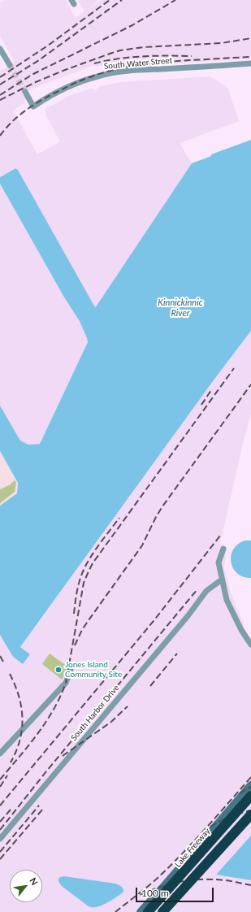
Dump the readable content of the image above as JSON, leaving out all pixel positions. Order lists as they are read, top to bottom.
{
  "streets": {
    "highway": ["Lake Freeway"],
    "street": ["South Water Street", "South Harbor Drive"]
  },
  "water": ["Kinnickinnic River"],
  "places": ["Jones Island Community Site"],
  "scale_bar": "100 m",
  "north": "top right"
}
